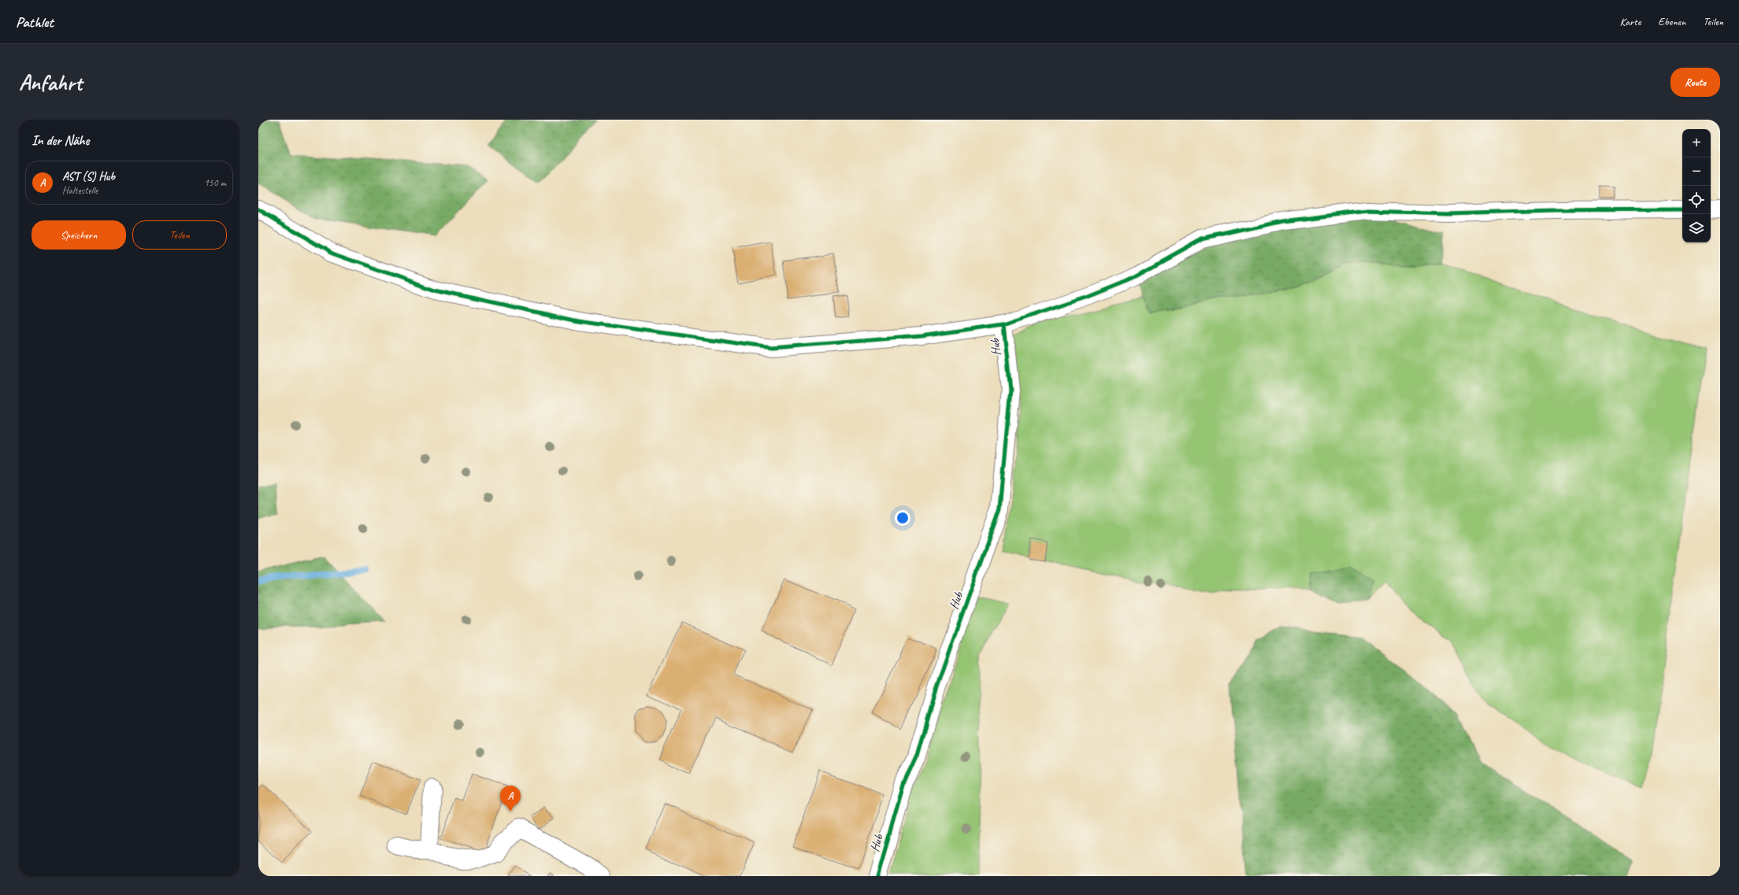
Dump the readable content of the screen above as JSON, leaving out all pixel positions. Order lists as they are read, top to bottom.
{
  "streets": {
    "street": ["Hub"]
  },
  "page": {
    "header": "Pathlet",
    "nav": ["Karte", "Ebenen", "Teilen"],
    "buttons": [
      "Route",
      ["Speichern", "Teilen"]
    ],
    "title": "Anfahrt",
    "heading": "In der Nähe",
    "map_buttons": ["+", "−"],
    "list": [
      {
        "mark": "A",
        "name": "AST (S) Hub",
        "note": "Haltestelle",
        "value": "150 m"
      }
    ],
    "pins": "A"
  }
}
